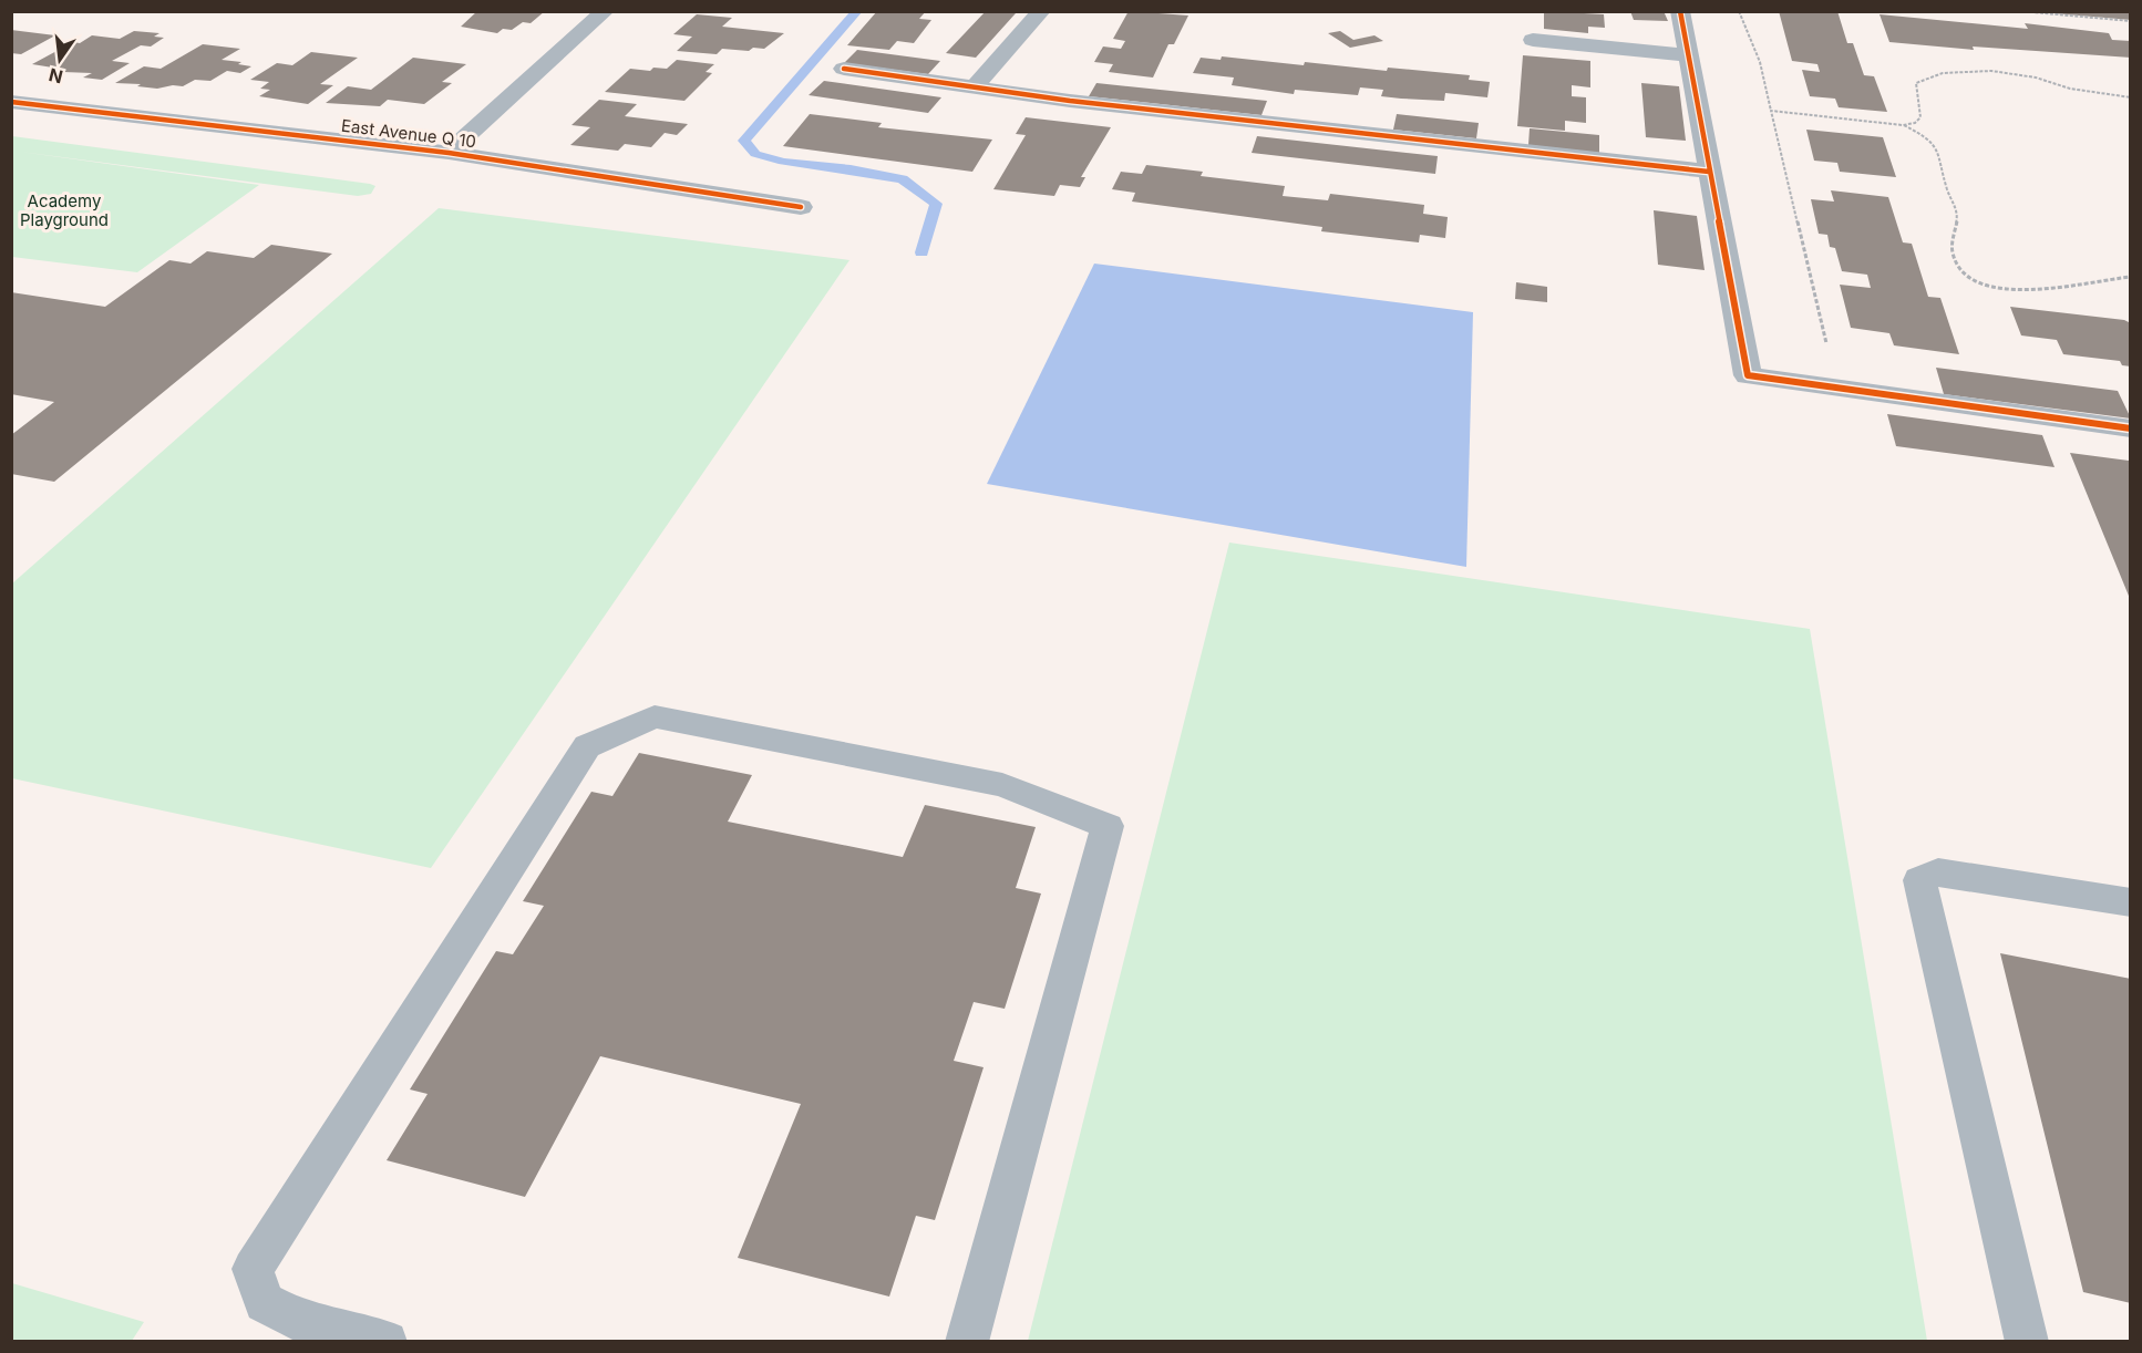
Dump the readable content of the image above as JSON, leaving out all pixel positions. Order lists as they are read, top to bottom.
{
  "streets": {
    "street": ["East Avenue Q 10"]
  },
  "parks": ["Academy Playground"],
  "north": "bottom"
}
